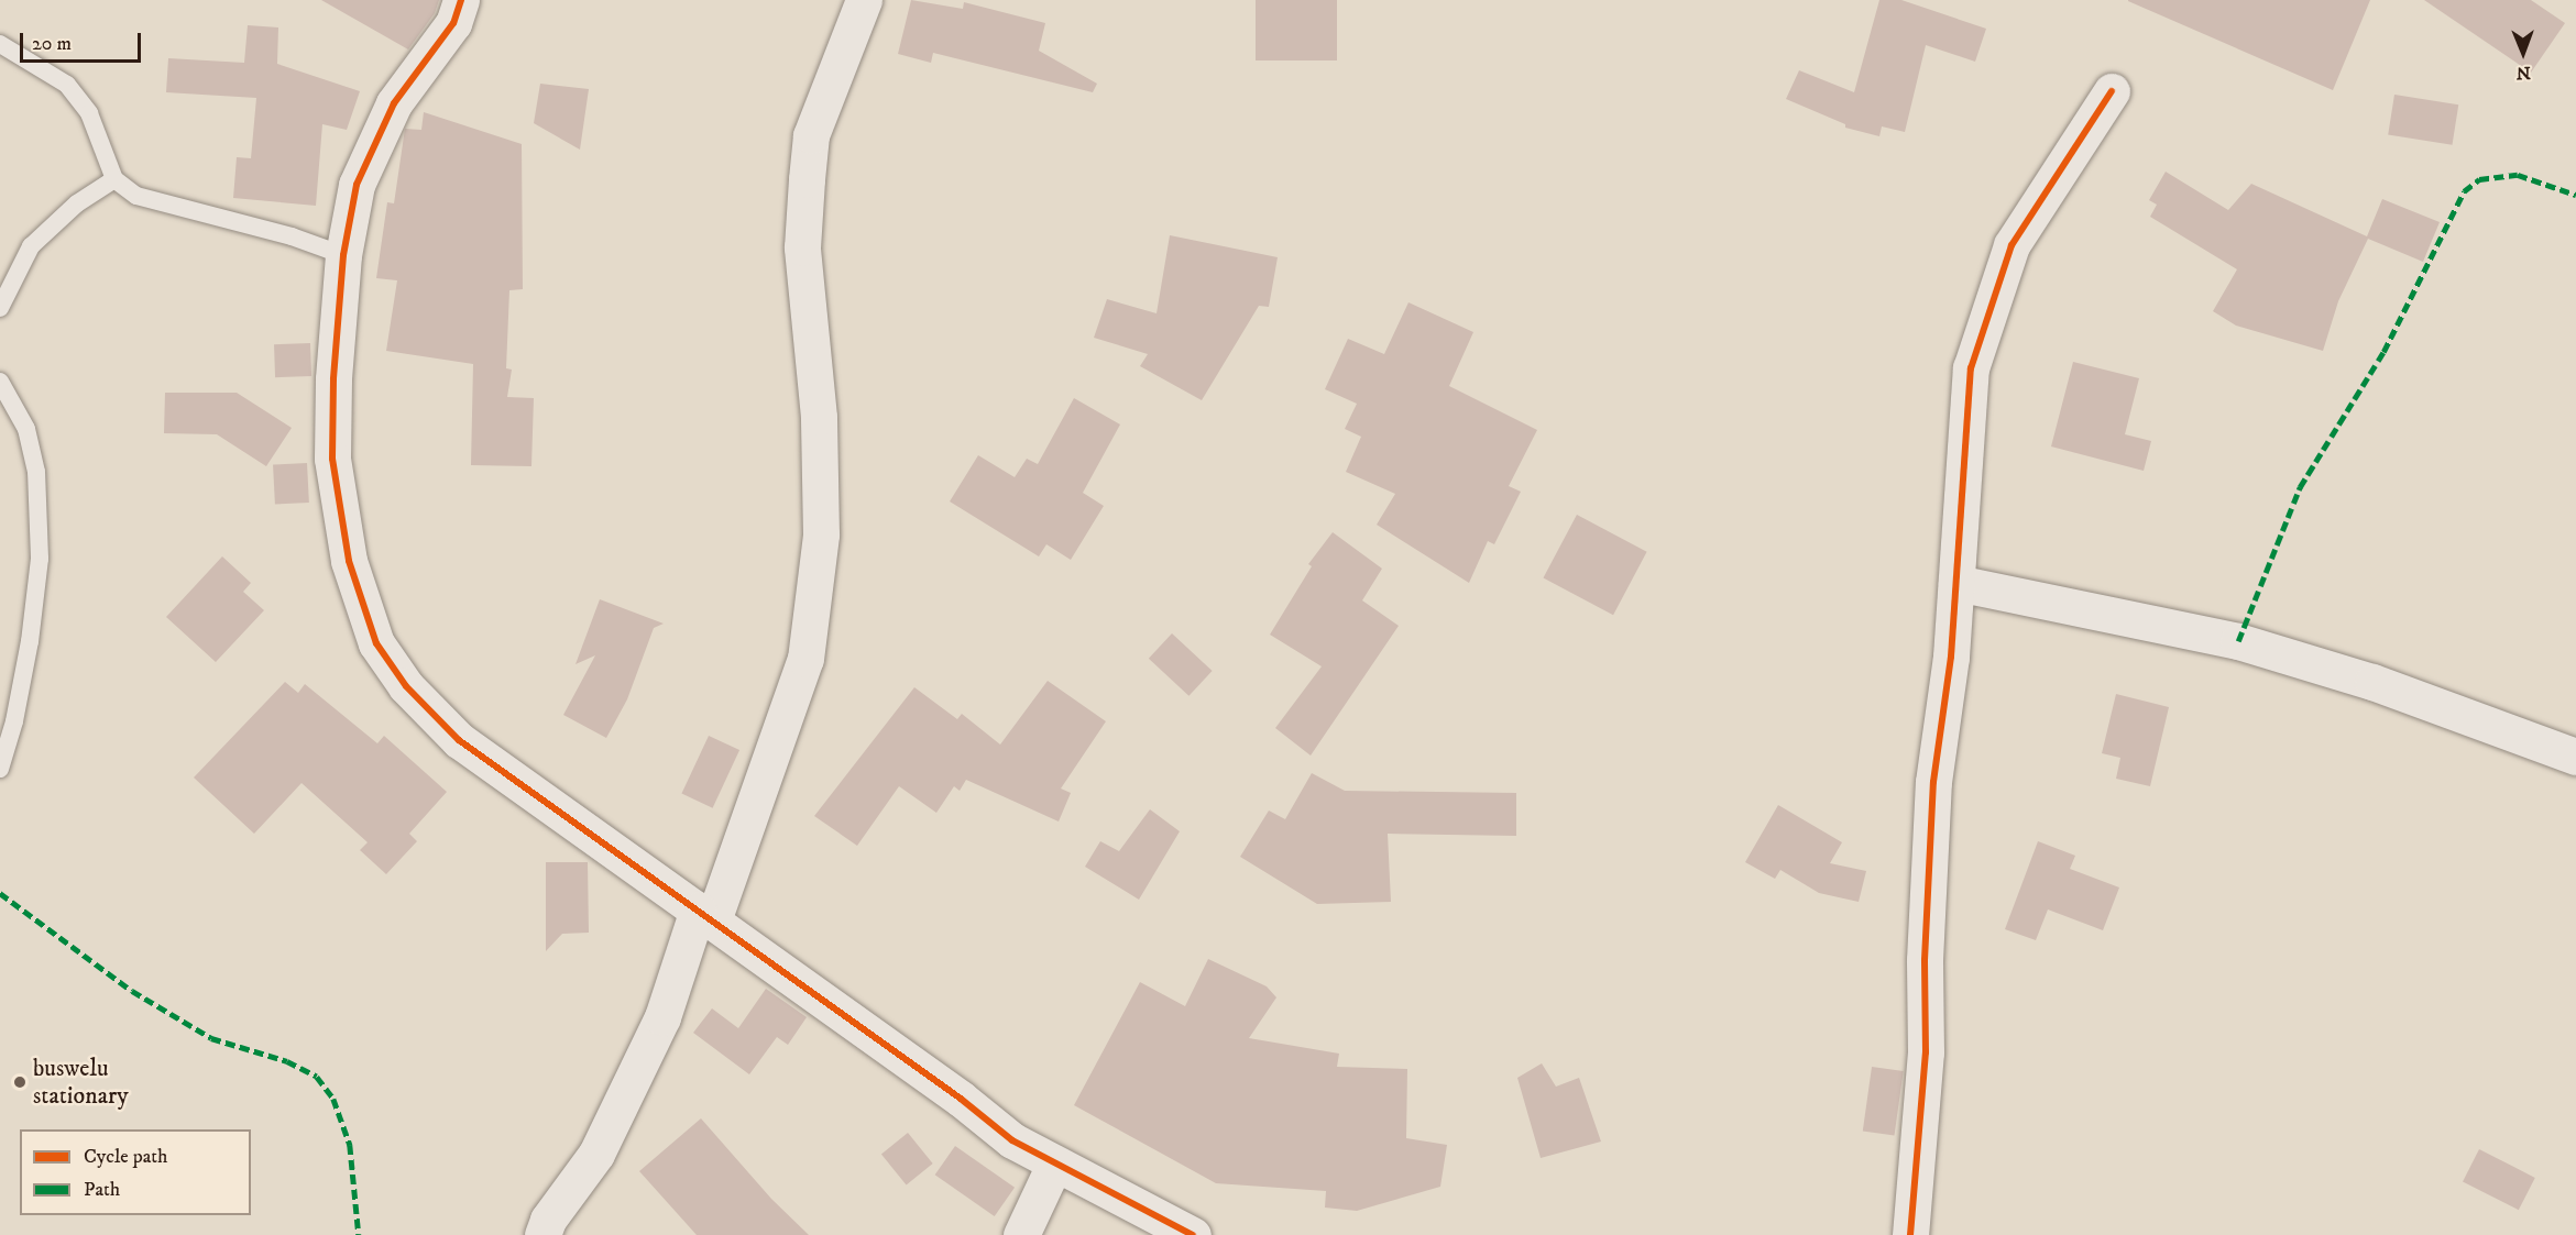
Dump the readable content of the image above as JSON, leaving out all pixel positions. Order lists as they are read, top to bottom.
{
  "places": ["buswelu stationary"],
  "legend": ["Cycle path", "Path"],
  "scale_bar": "20 m",
  "north": "bottom"
}
